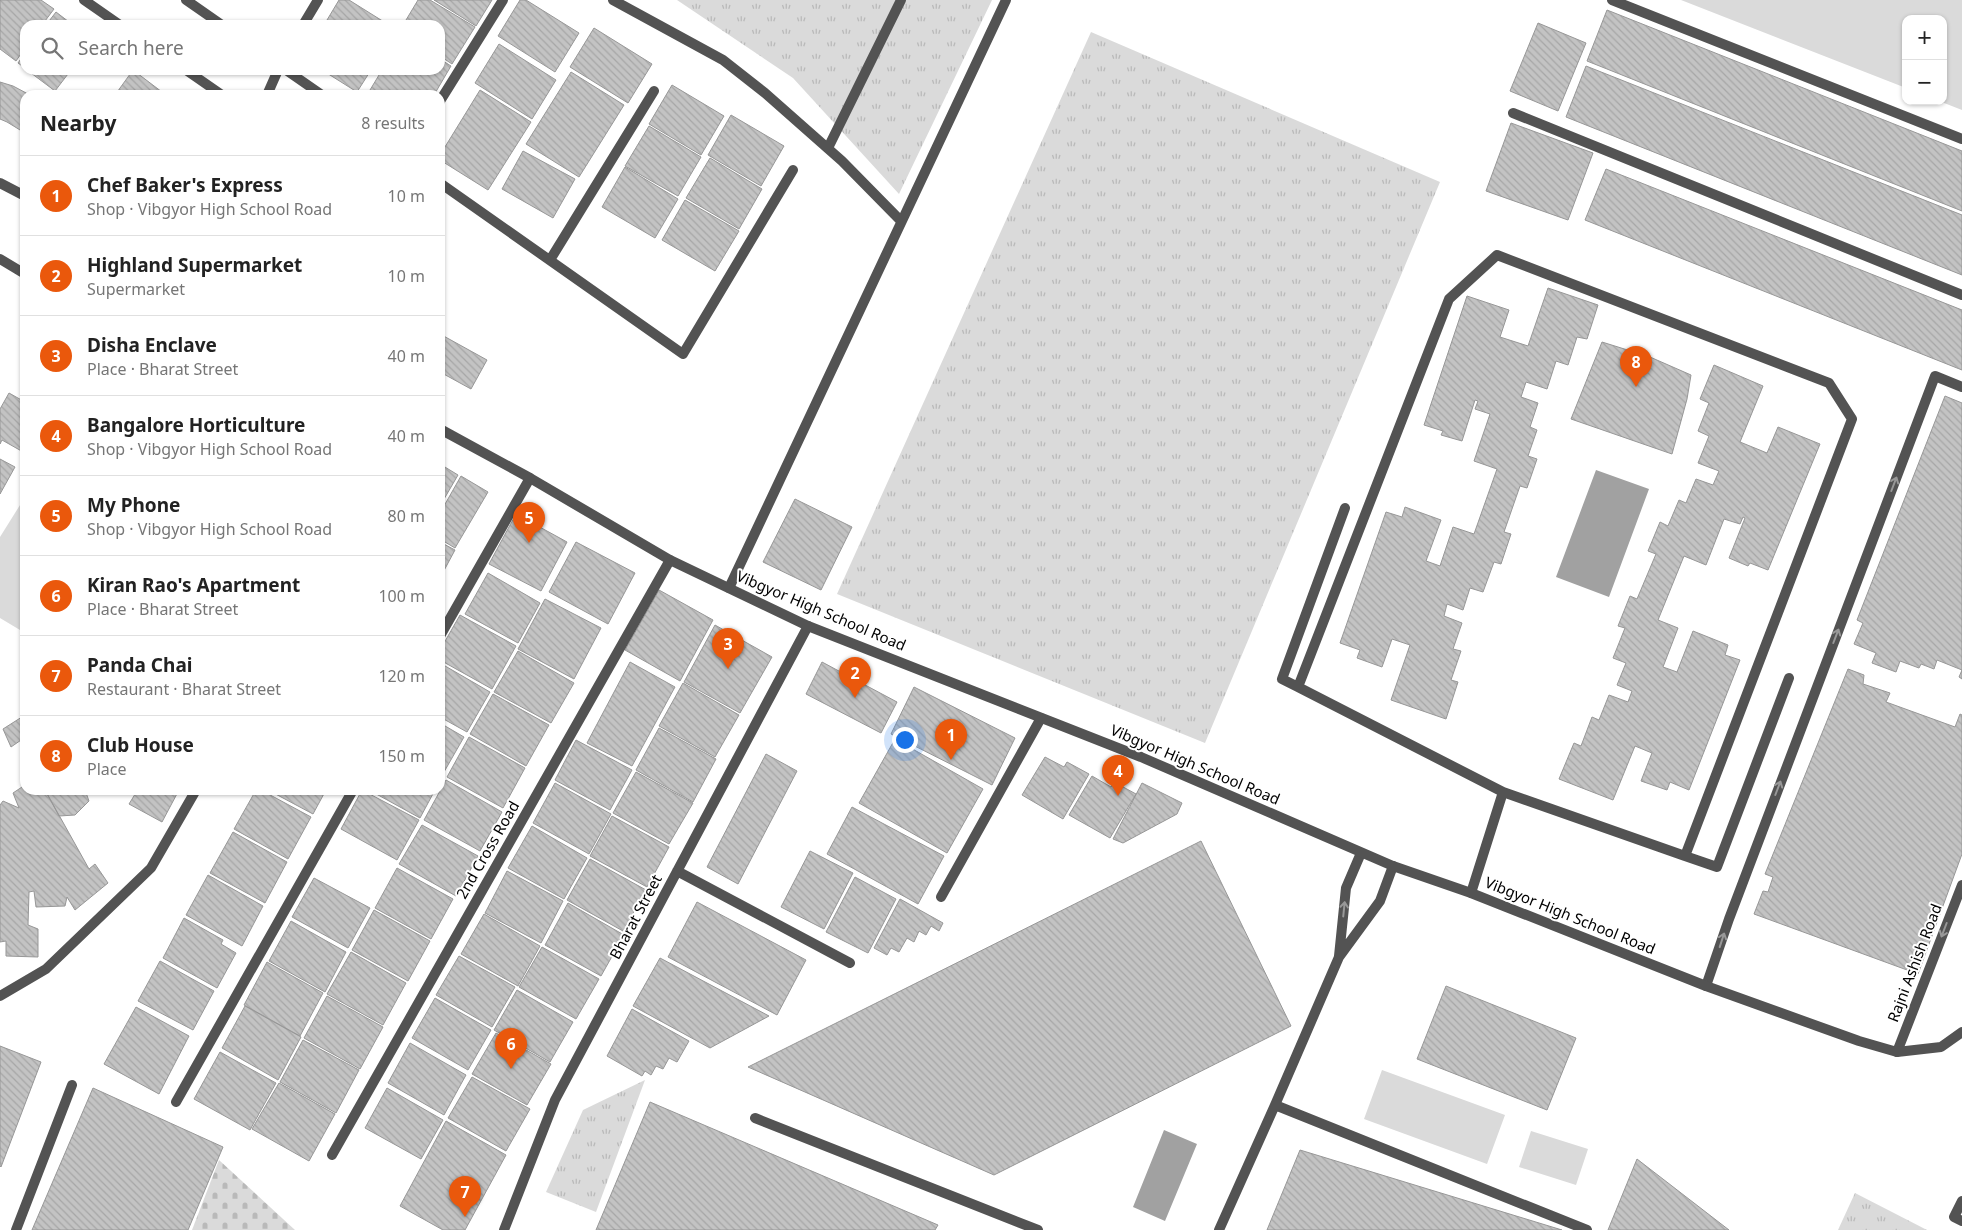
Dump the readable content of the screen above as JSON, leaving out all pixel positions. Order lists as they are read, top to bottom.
{
  "streets": {
    "street": [
      "Vibgyor High School Road",
      "2nd Cross Road",
      "Bharat Street",
      "Rajni Ashish Road"
    ]
  },
  "crossings": [
    ["Vibgyor High School Road", "2nd Cross Road"],
    ["Vibgyor High School Road", "Bharat Street"],
    ["Vibgyor High School Road", "Rajni Ashish Road"]
  ],
  "one_way": ["Rajni Ashish Road"],
  "page": {
    "map_buttons": ["+", "−"],
    "search": "Search here",
    "heading": ["Nearby", "8 results"],
    "list": [
      {
        "mark": "1",
        "name": "Chef Baker's Express",
        "note": "Shop · Vibgyor High School Road",
        "value": "10 m"
      },
      {
        "mark": "2",
        "name": "Highland Supermarket",
        "note": "Supermarket",
        "value": "10 m"
      },
      {
        "mark": "3",
        "name": "Disha Enclave",
        "note": "Place · Bharat Street",
        "value": "40 m"
      },
      {
        "mark": "4",
        "name": "Bangalore Horticulture",
        "note": "Shop · Vibgyor High School Road",
        "value": "40 m"
      },
      {
        "mark": "5",
        "name": "My Phone",
        "note": "Shop · Vibgyor High School Road",
        "value": "80 m"
      },
      {
        "mark": "6",
        "name": "Kiran Rao's Apartment",
        "note": "Place · Bharat Street",
        "value": "100 m"
      },
      {
        "mark": "7",
        "name": "Panda Chai",
        "note": "Restaurant · Bharat Street",
        "value": "120 m"
      },
      {
        "mark": "8",
        "name": "Club House",
        "note": "Place",
        "value": "150 m"
      }
    ],
    "pins": [
      "8",
      "5",
      "3",
      "2",
      "1",
      "4",
      "6",
      "7"
    ]
  }
}
